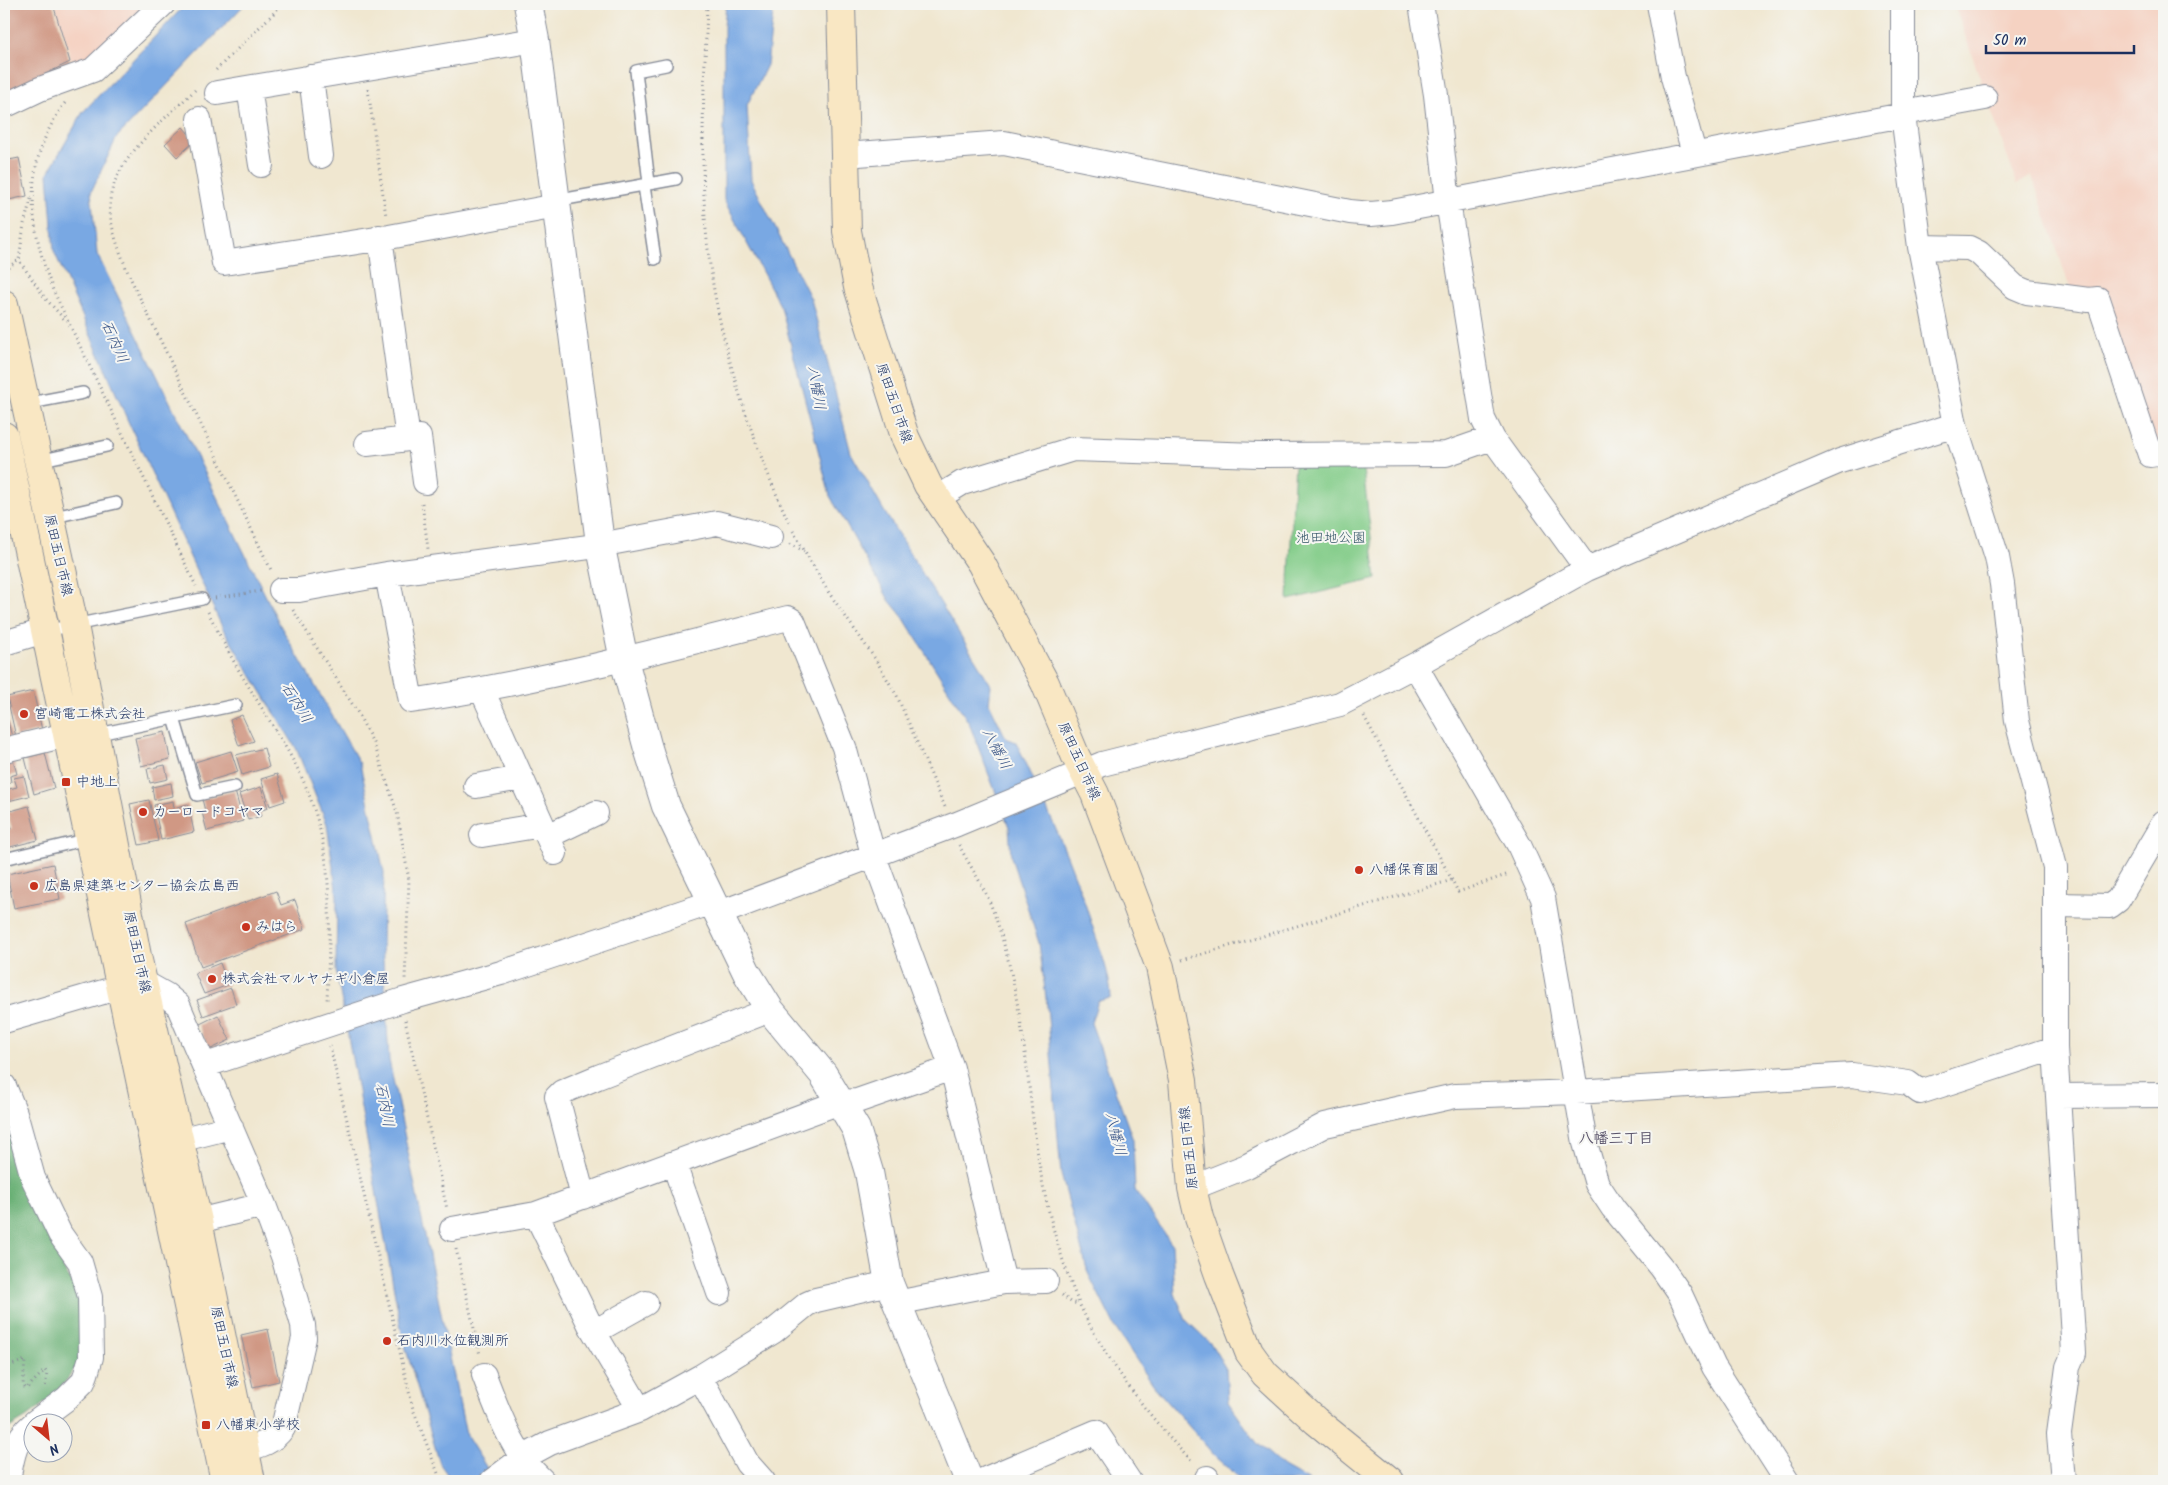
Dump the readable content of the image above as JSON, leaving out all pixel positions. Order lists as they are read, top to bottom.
{
  "streets": {
    "main road": ["原田五日市線"]
  },
  "districts": ["八幡三丁目"],
  "water": ["石内川", "八幡川"],
  "parks": ["池田地公園"],
  "places": {
    "other": [
      "宮崎電工株式会社",
      "カーロードコヤマ",
      "八幡保育園",
      "広島県建築センター協会広島西",
      "みはら",
      "株式会社マルヤナギ小倉屋",
      "石内川水位観測所"
    ],
    "transit": ["中地上", "八幡東小学校"]
  },
  "scale_bar": "50 m",
  "north": "bottom right"
}
